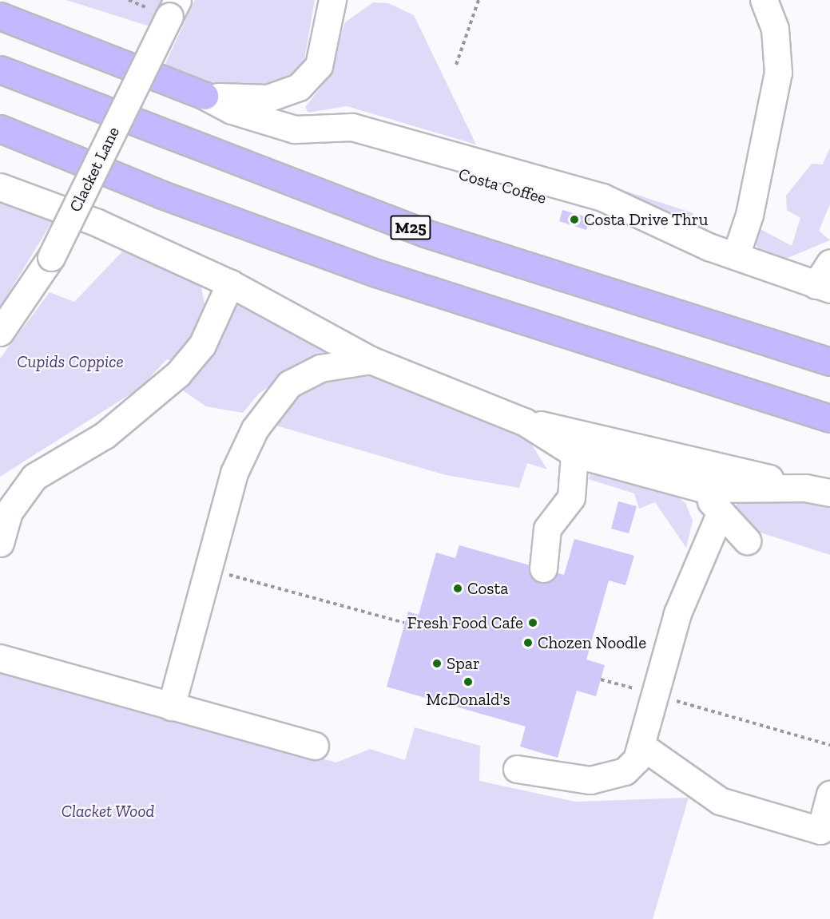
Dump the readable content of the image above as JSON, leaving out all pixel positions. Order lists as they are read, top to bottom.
{
  "streets": {
    "highway": ["M25"],
    "street": ["Clacket Lane"]
  },
  "parks": ["Cupids Coppice", "Clacket Wood"],
  "places": [
    "Costa Drive Thru",
    "Costa",
    "Fresh Food Cafe",
    "Chozen Noodle",
    "Spar",
    "McDonald's"
  ]
}
